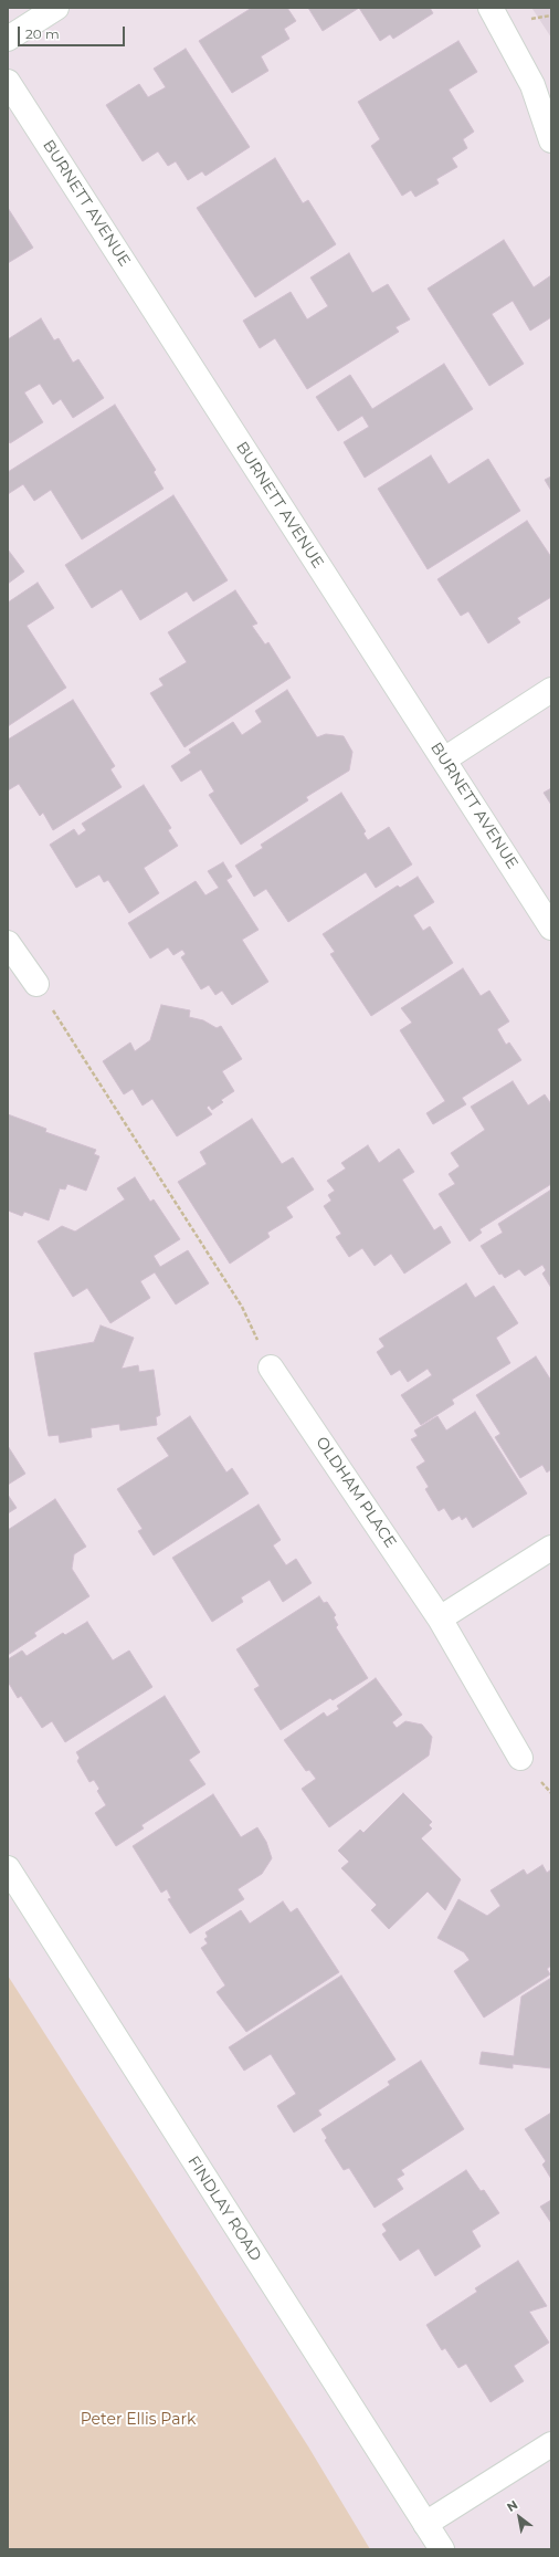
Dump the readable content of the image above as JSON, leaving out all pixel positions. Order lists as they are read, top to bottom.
{
  "streets": {
    "street": ["BURNETT AVENUE", "OLDHAM PLACE", "FINDLAY ROAD"]
  },
  "parks": ["Peter Ellis Park"],
  "scale_bar": "20 m",
  "north": "top left"
}
